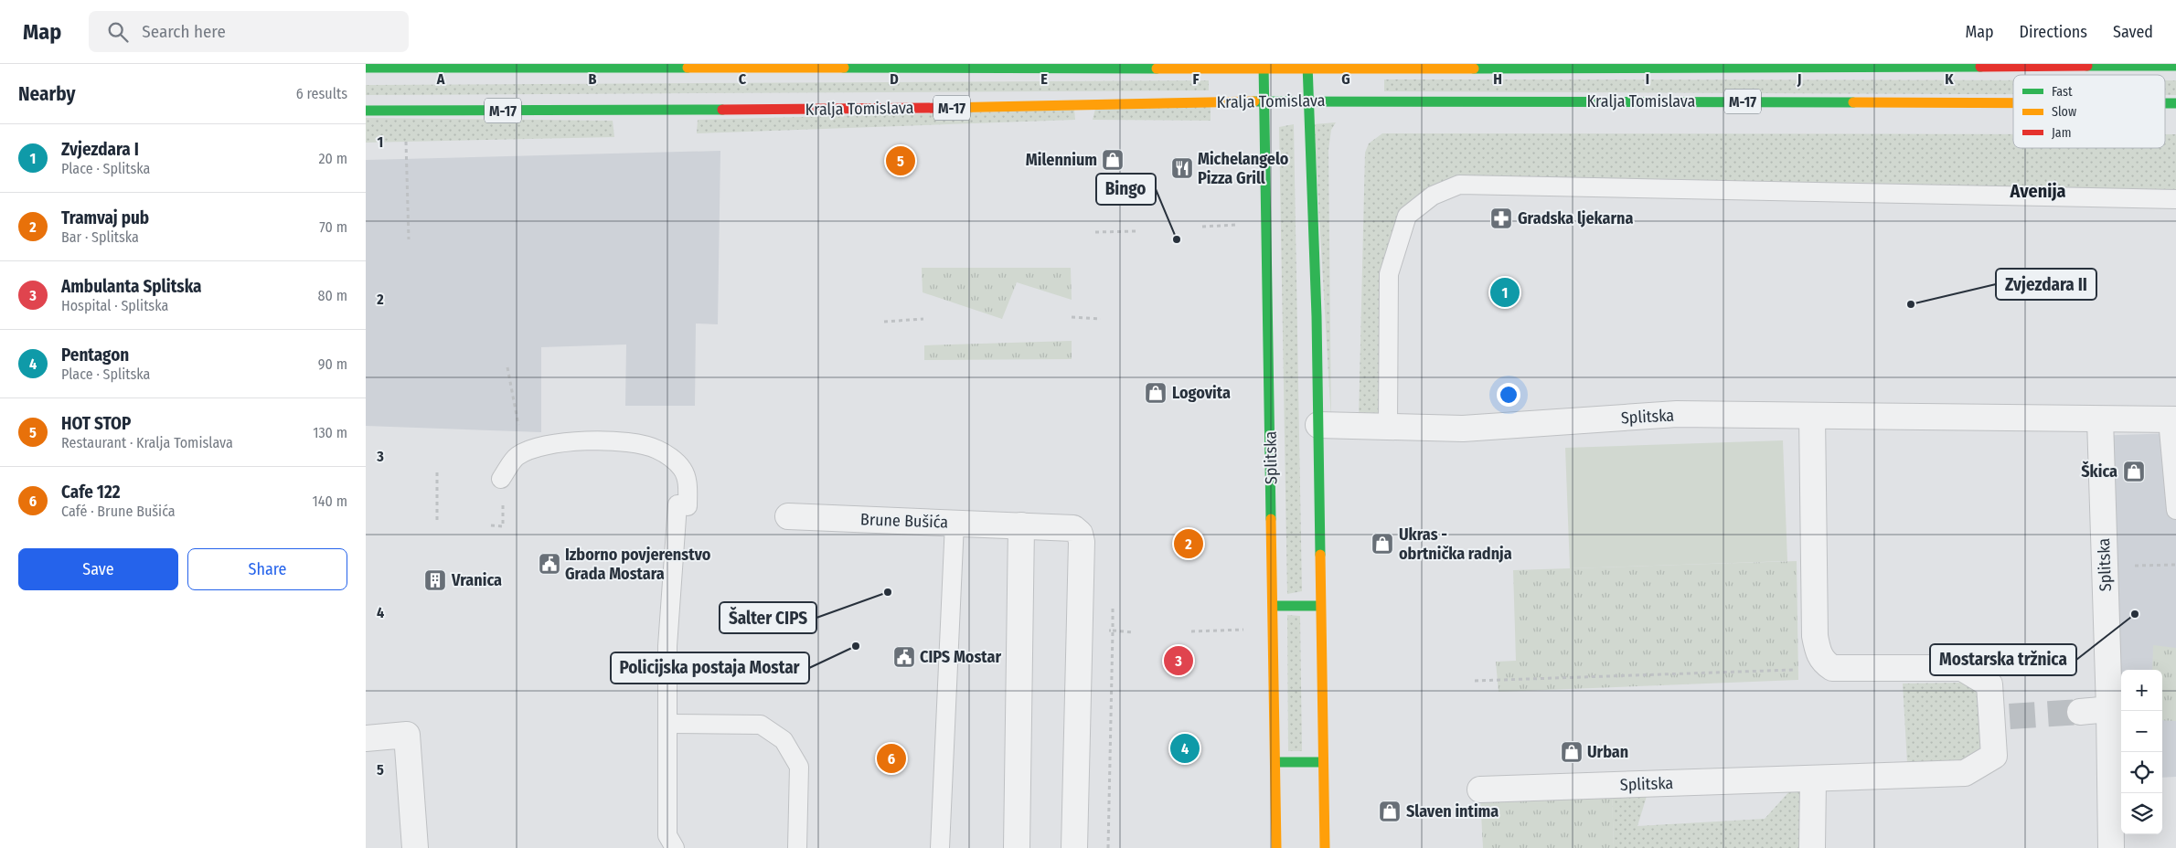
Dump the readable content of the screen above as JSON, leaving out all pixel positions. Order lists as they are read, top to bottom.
{
  "streets": {
    "main road": ["Kralja Tomislava", "M-17", "Splitska"],
    "street": ["Brune Bušića"]
  },
  "crossings": [
    ["Kralja Tomislava", "Splitska"]
  ],
  "districts": ["Avenija"],
  "places": {
    "shop": [
      "Milennium",
      "Logovita",
      "Škica",
      "Ukras - obrtnička radnja",
      "Urban",
      "Slaven intima"
    ],
    "restaurant": ["Michelangelo Pizza Grill"],
    "pharmacy": ["Gradska ljekarna"],
    "other": [
      "Bingo",
      "Zvjezdara II",
      "Šalter CIPS",
      "Mostarska tržnica",
      "Policijska postaja Mostar"
    ],
    "public building": ["Izborno povjerenstvo Grada Mostara", "CIPS Mostar"],
    "building": ["Vranica"]
  },
  "legend": ["Fast", "Slow", "Jam"],
  "page": {
    "header": "Map",
    "search": "Search here",
    "nav": ["Map", "Directions", "Saved"],
    "heading": ["Nearby", "6 results"],
    "list": [
      {
        "mark": "1",
        "name": "Zvjezdara I",
        "note": "Place · Splitska",
        "value": "20 m"
      },
      {
        "mark": "2",
        "name": "Tramvaj pub",
        "note": "Bar · Splitska",
        "value": "70 m"
      },
      {
        "mark": "3",
        "name": "Ambulanta Splitska",
        "note": "Hospital · Splitska",
        "value": "80 m"
      },
      {
        "mark": "4",
        "name": "Pentagon",
        "note": "Place · Splitska",
        "value": "90 m"
      },
      {
        "mark": "5",
        "name": "HOT STOP",
        "note": "Restaurant · Kralja Tomislava",
        "value": "130 m"
      },
      {
        "mark": "6",
        "name": "Cafe 122",
        "note": "Café · Brune Bušića",
        "value": "140 m"
      }
    ],
    "pins": [
      "5",
      "1",
      "2",
      "3",
      "4",
      "6"
    ],
    "buttons": ["Save", "Share"],
    "map_buttons": ["+", "−"]
  },
  "grid": {
    "columns": [
      "A",
      "B",
      "C",
      "D",
      "E",
      "F",
      "G",
      "H",
      "I",
      "J",
      "K"
    ],
    "rows": [
      "1",
      "2",
      "3",
      "4",
      "5"
    ]
  }
}
